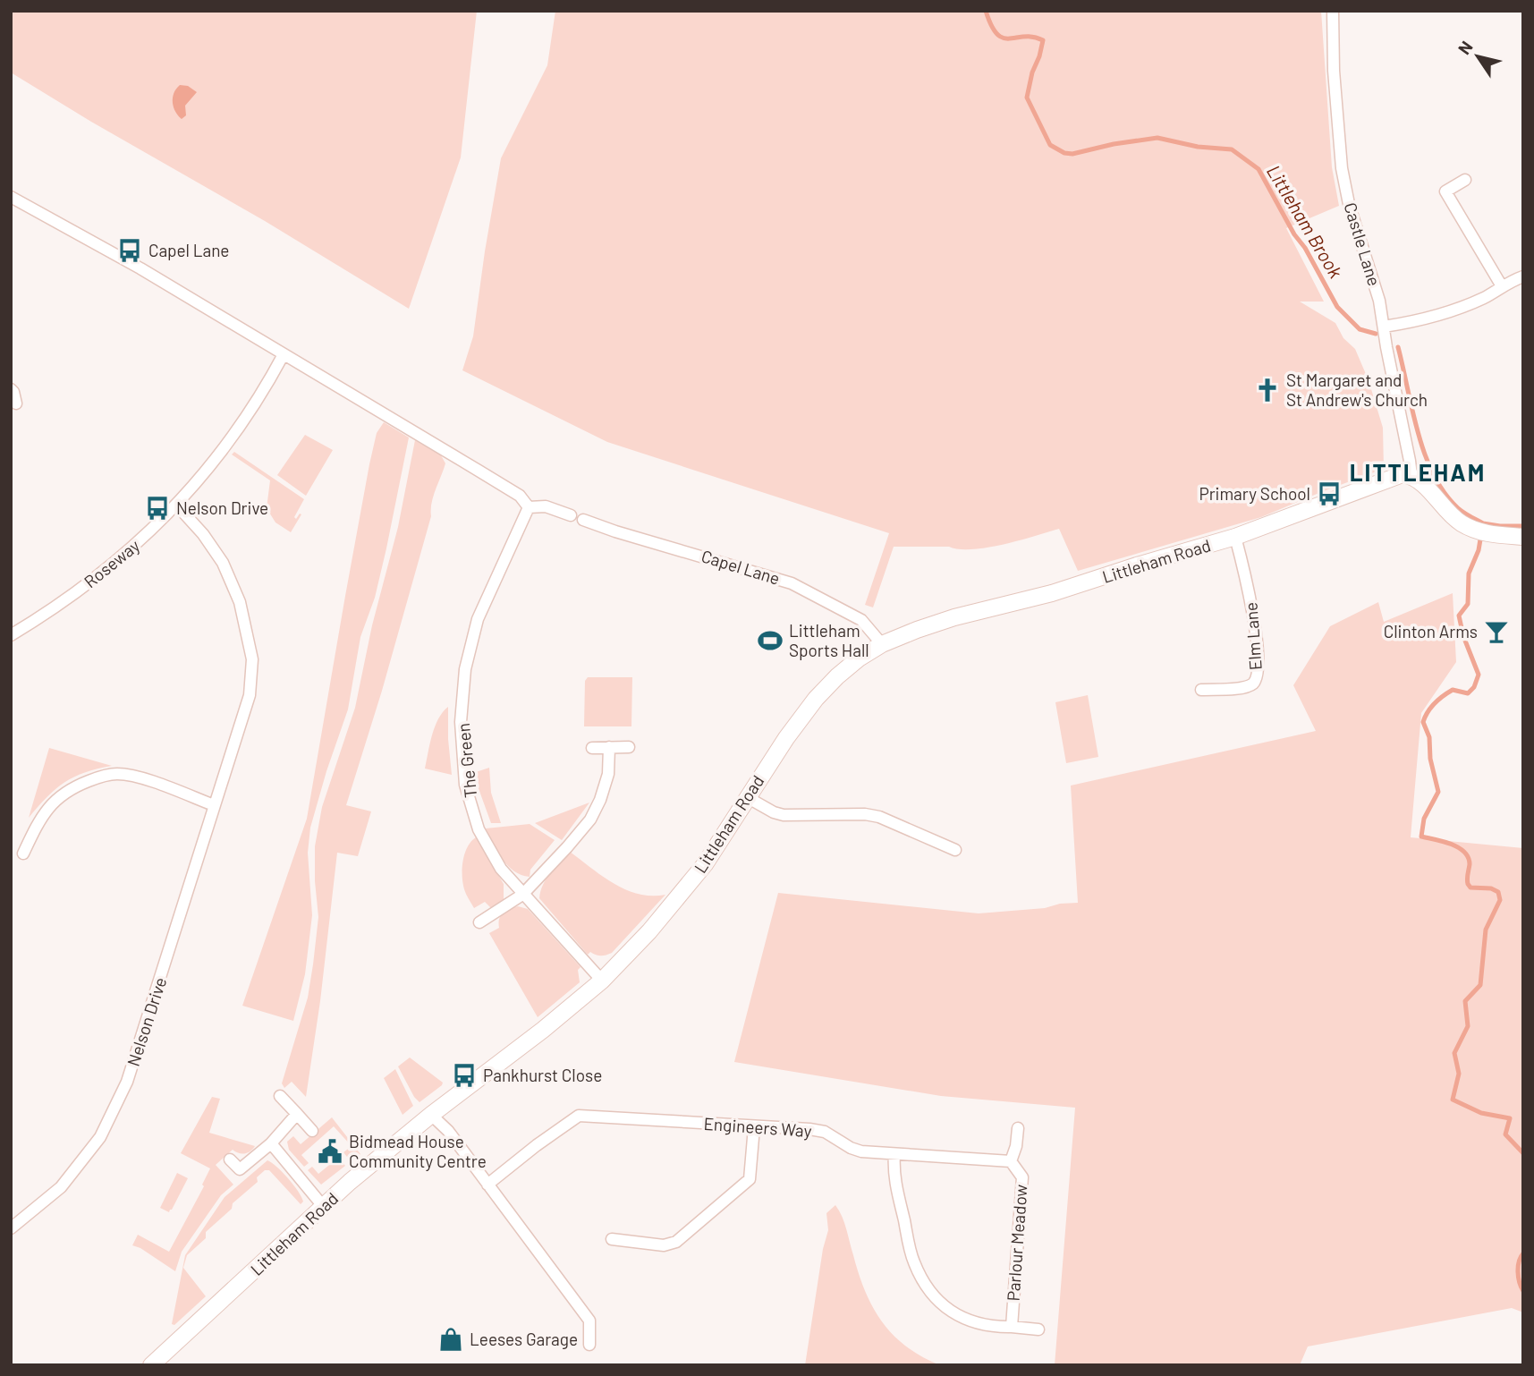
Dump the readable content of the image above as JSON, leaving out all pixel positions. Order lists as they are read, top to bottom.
{
  "streets": {
    "street": [
      "Castle Lane",
      "Littleham Road",
      "Roseway",
      "Capel Lane",
      "Elm Lane",
      "The Green",
      "Nelson Drive",
      "Engineers Way",
      "Parlour Meadow"
    ]
  },
  "crossings": [
    ["Castle Lane", "Littleham Road"],
    ["Littleham Road", "Capel Lane"],
    ["Littleham Road", "Elm Lane"],
    ["Littleham Road", "The Green"],
    ["Roseway", "Nelson Drive"],
    ["Engineers Way", "Parlour Meadow"]
  ],
  "districts": ["LITTLEHAM"],
  "water": ["Littleham Brook"],
  "places": {
    "bus stop": [
      "Capel Lane",
      "Primary School",
      "Nelson Drive",
      "Pankhurst Close"
    ],
    "church": ["St Margaret and St Andrew's Church"],
    "bar": ["Clinton Arms"],
    "sports": ["Littleham Sports Hall"],
    "public building": ["Bidmead House Community Centre"],
    "shop": ["Leeses Garage"]
  },
  "north": "top left"
}
